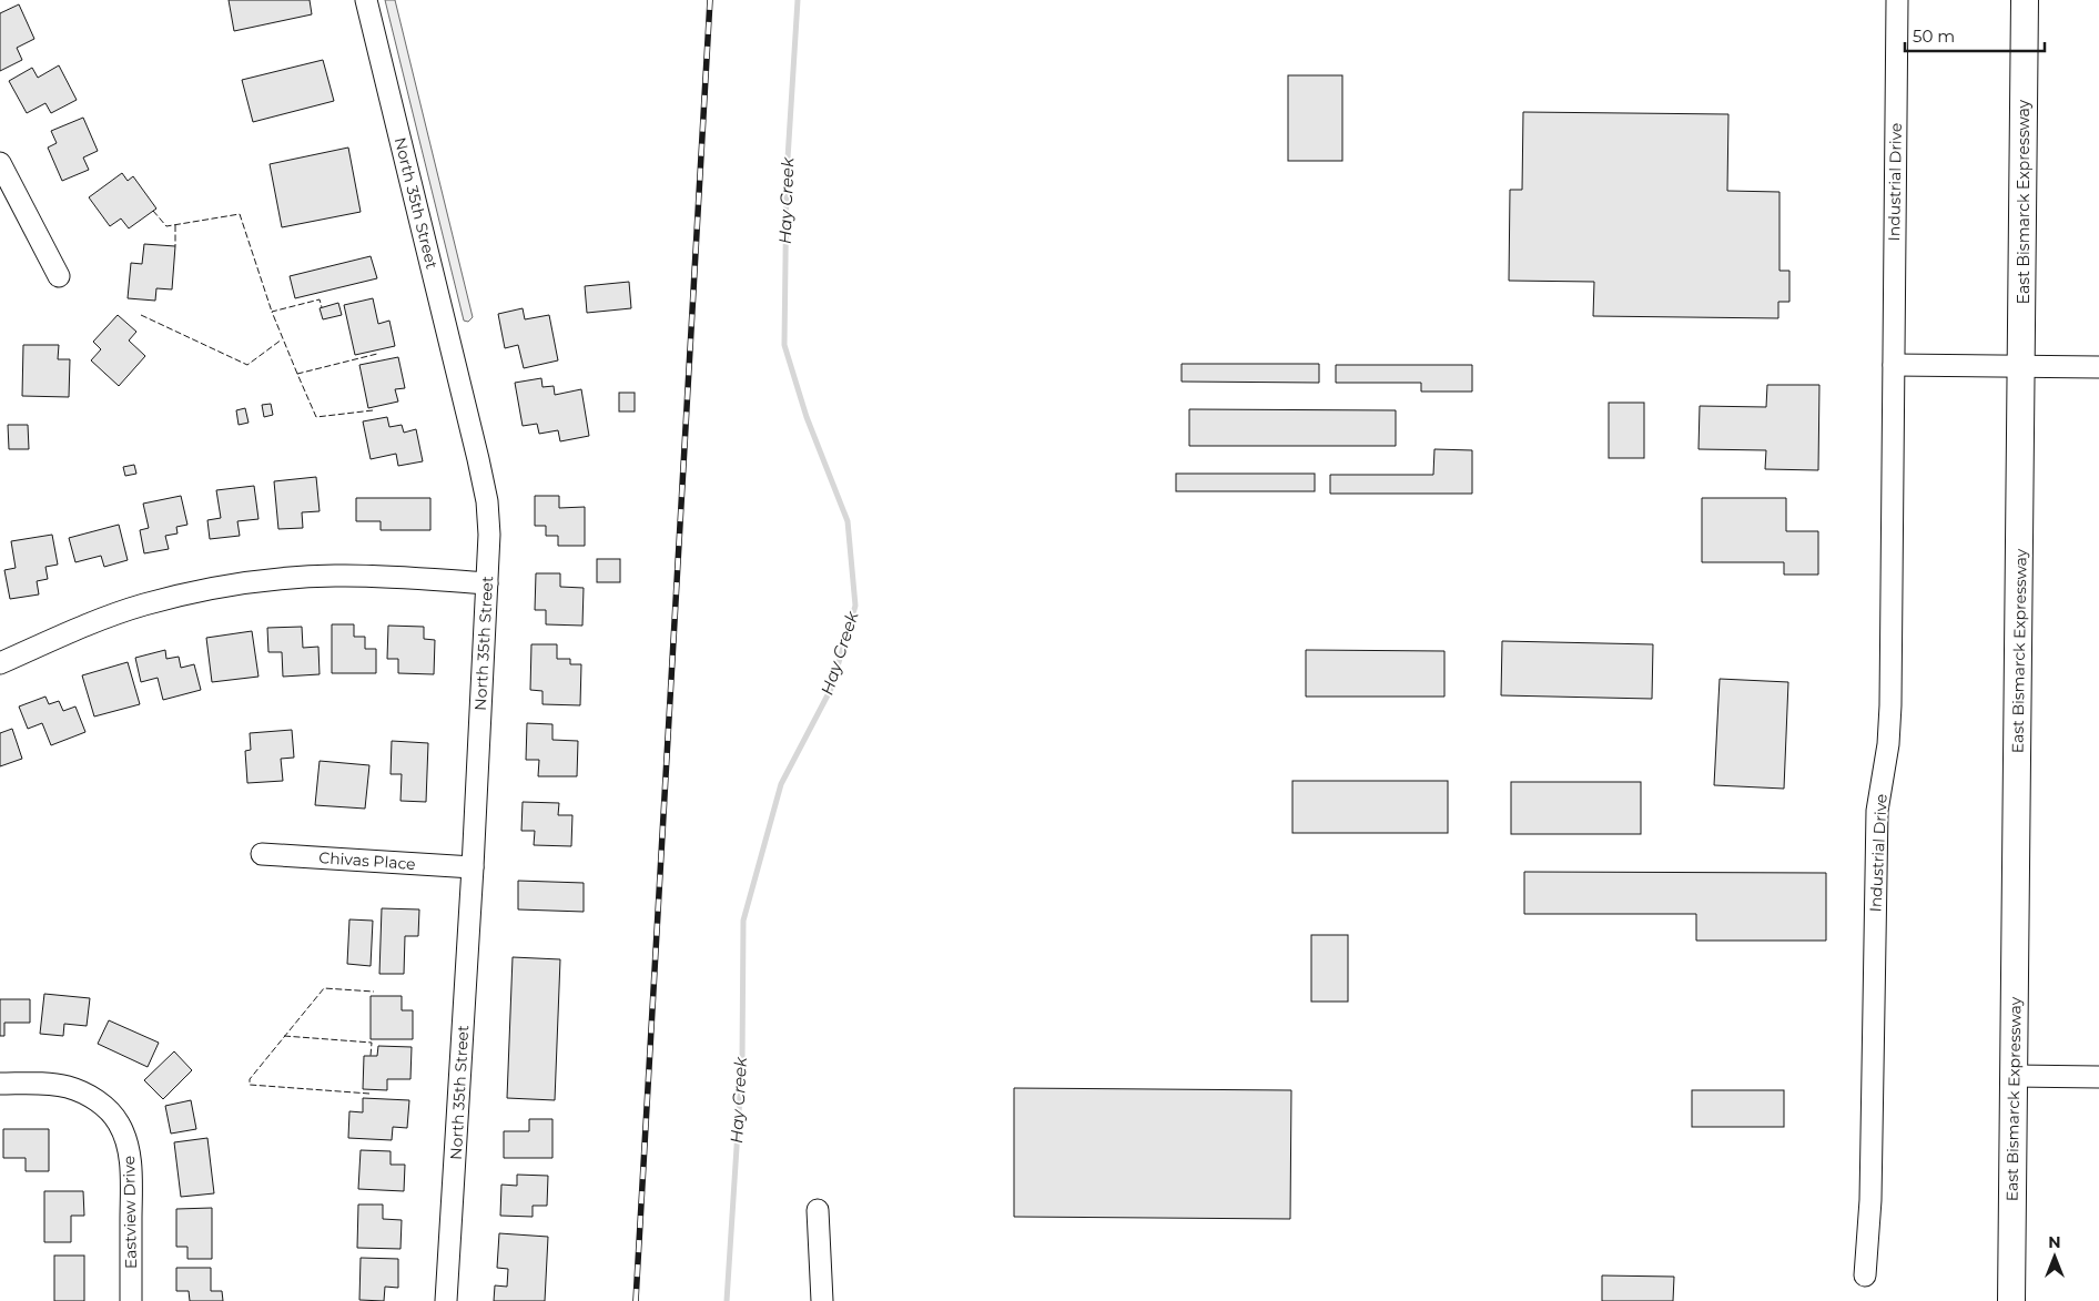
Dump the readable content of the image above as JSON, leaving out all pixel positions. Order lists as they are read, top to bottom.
{
  "streets": {
    "main road": ["East Bismarck Expressway"],
    "street": [
      "Industrial Drive",
      "North 35th Street",
      "Chivas Place",
      "Eastview Drive"
    ]
  },
  "crossings": [
    ["North 35th Street", "Chivas Place"]
  ],
  "water": ["Hay Creek"],
  "scale_bar": "50 m",
  "north": "top"
}
